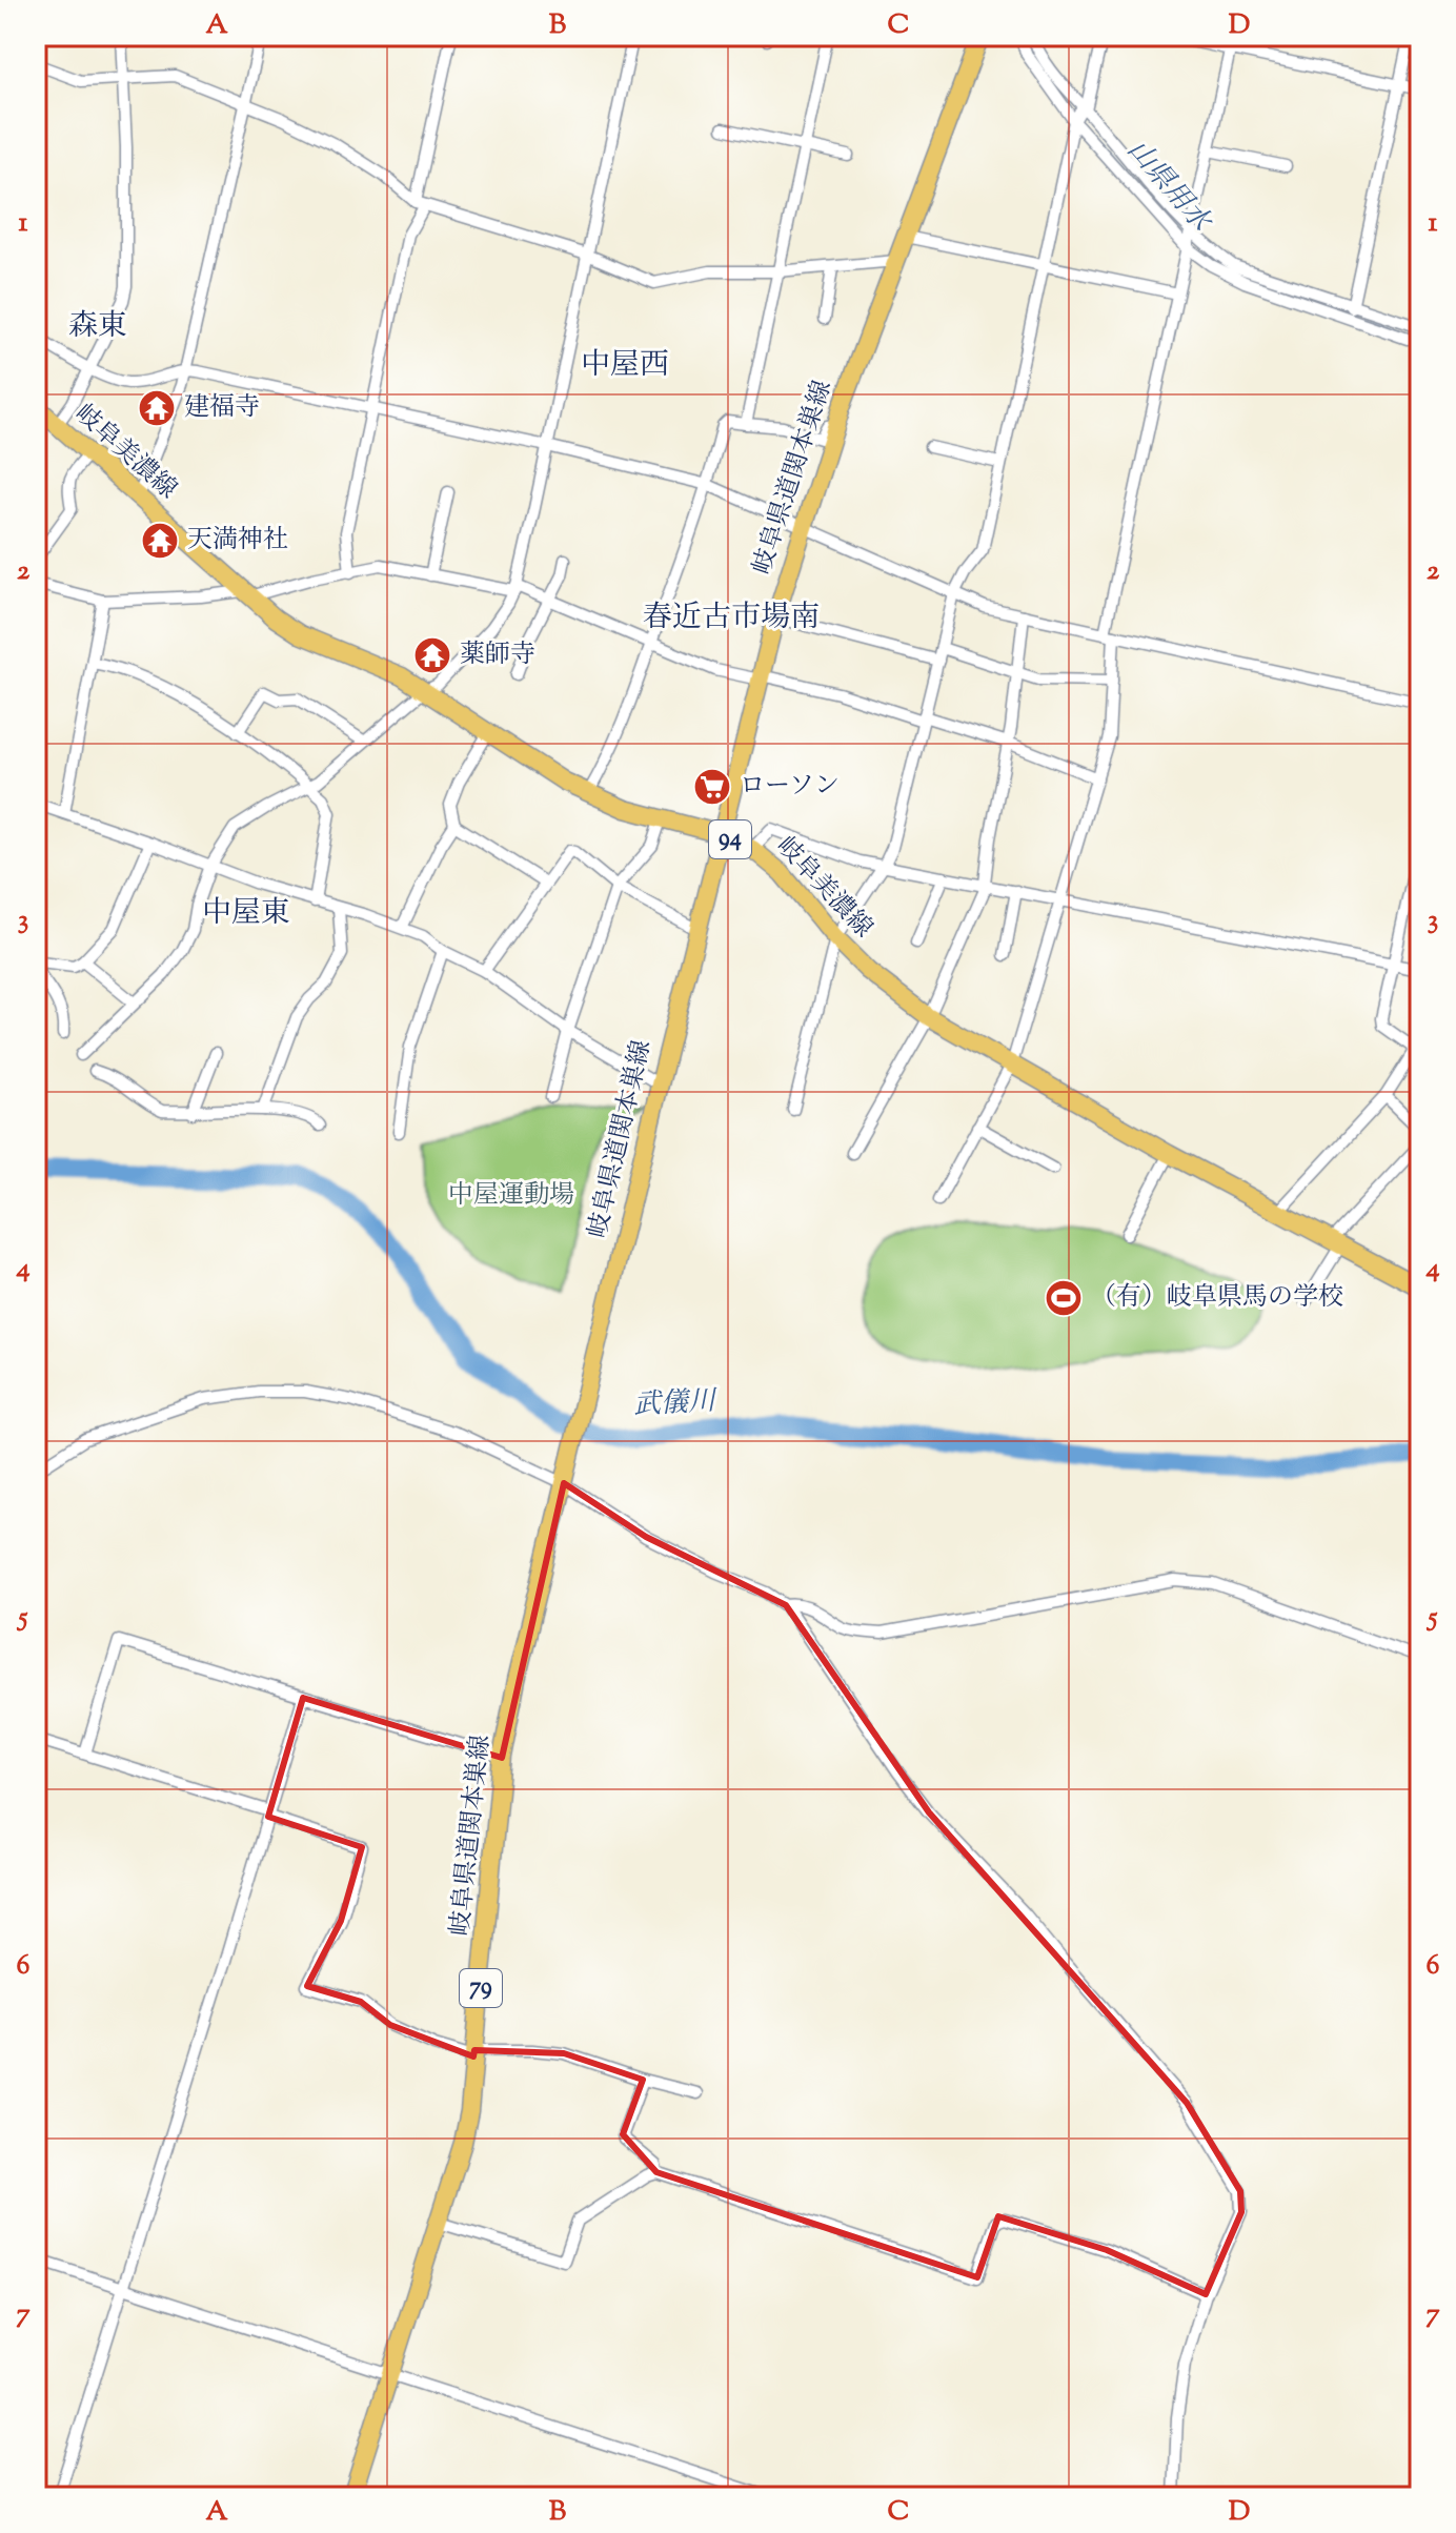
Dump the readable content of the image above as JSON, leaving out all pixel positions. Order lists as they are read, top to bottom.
{
  "streets": {
    "main road": [
      "岐阜美濃線",
      "岐阜県道関本巣線",
      "94",
      "79"
    ]
  },
  "crossings": [
    ["岐阜美濃線", "岐阜県道関本巣線"]
  ],
  "districts": [
    "森東",
    "中屋西",
    "春近古市場南",
    "中屋東"
  ],
  "water": ["山県用水", "武儀川"],
  "parks": ["中屋運動場"],
  "places": {
    "temple": ["建福寺", "天満神社", "薬師寺"],
    "supermarket": ["ローソン"],
    "sports": ["（有）岐阜県馬の学校"]
  },
  "grid": {
    "columns": [
      "A",
      "B",
      "C",
      "D"
    ],
    "rows": [
      "1",
      "2",
      "3",
      "4",
      "5",
      "6",
      "7"
    ]
  }
}
